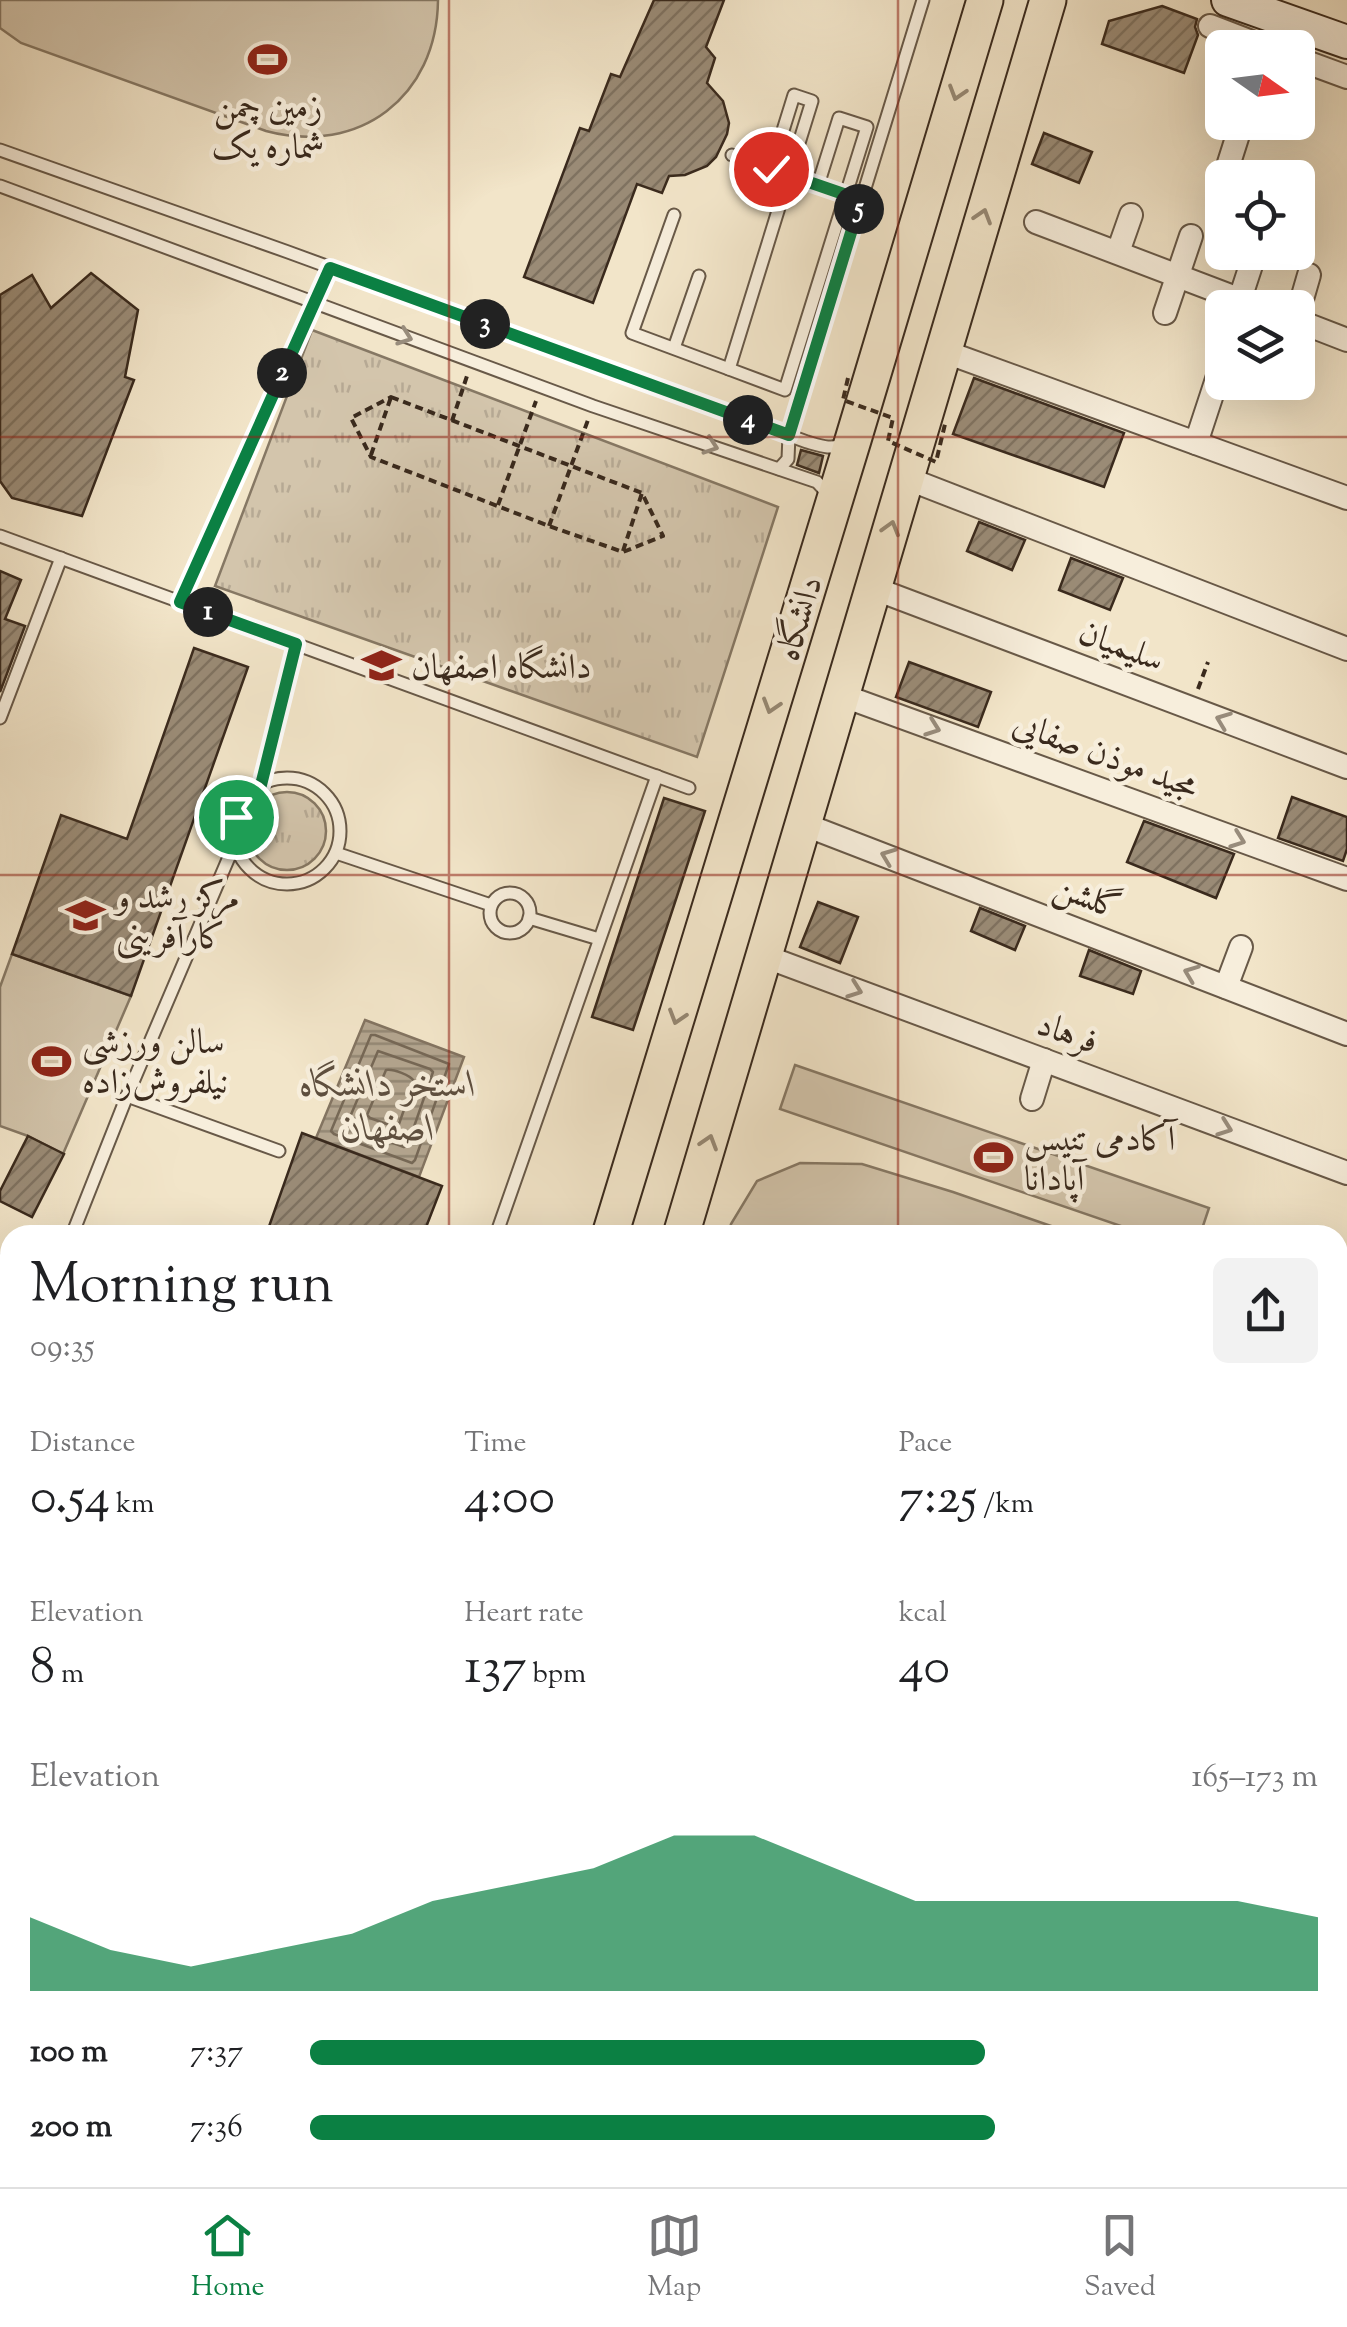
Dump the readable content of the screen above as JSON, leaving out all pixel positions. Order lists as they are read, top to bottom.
{
  "streets": {
    "main road": ["دانشگاه"],
    "street": [
      "سلیمیان",
      "مجید موذن صفایی",
      "گلشن",
      "فرهاد"
    ]
  },
  "crossings": [
    ["دانشگاه", "سلیمیان"],
    ["دانشگاه", "مجید موذن صفایی"],
    ["دانشگاه", "گلشن"],
    ["دانشگاه", "فرهاد"]
  ],
  "one_way": ["مجید موذن صفایی", "گلشن", "فرهاد"],
  "water": ["استخر دانشگاه اصفهان"],
  "places": {
    "sports": ["زمین چمن شماره یک", "سالن ورزشی نیلفروش‌زاده", "آکادمی تنیس آپادانا"],
    "school or university": ["دانشگاه اصفهان", "مرکز رشد و کارآفرینی"]
  },
  "north": "right",
  "page": {
    "pins": [
      "5",
      "3",
      "2",
      "4",
      "1"
    ],
    "heading": ["Morning run", "09:35"],
    "stats": [
      ["Distance", "0.54 km"],
      ["Time", "4:00"],
      ["Pace", "7:25 /km"],
      ["Elevation", "8 m"],
      ["Heart rate", "137 bpm"],
      ["kcal", "40"]
    ],
    "chart": ["Elevation", "165–173 m"],
    "list": [
      {
        "name": "100 m",
        "note": "7:37"
      },
      {
        "name": "200 m",
        "note": "7:36"
      }
    ],
    "tabs": ["Home", "Map", "Saved"]
  }
}
